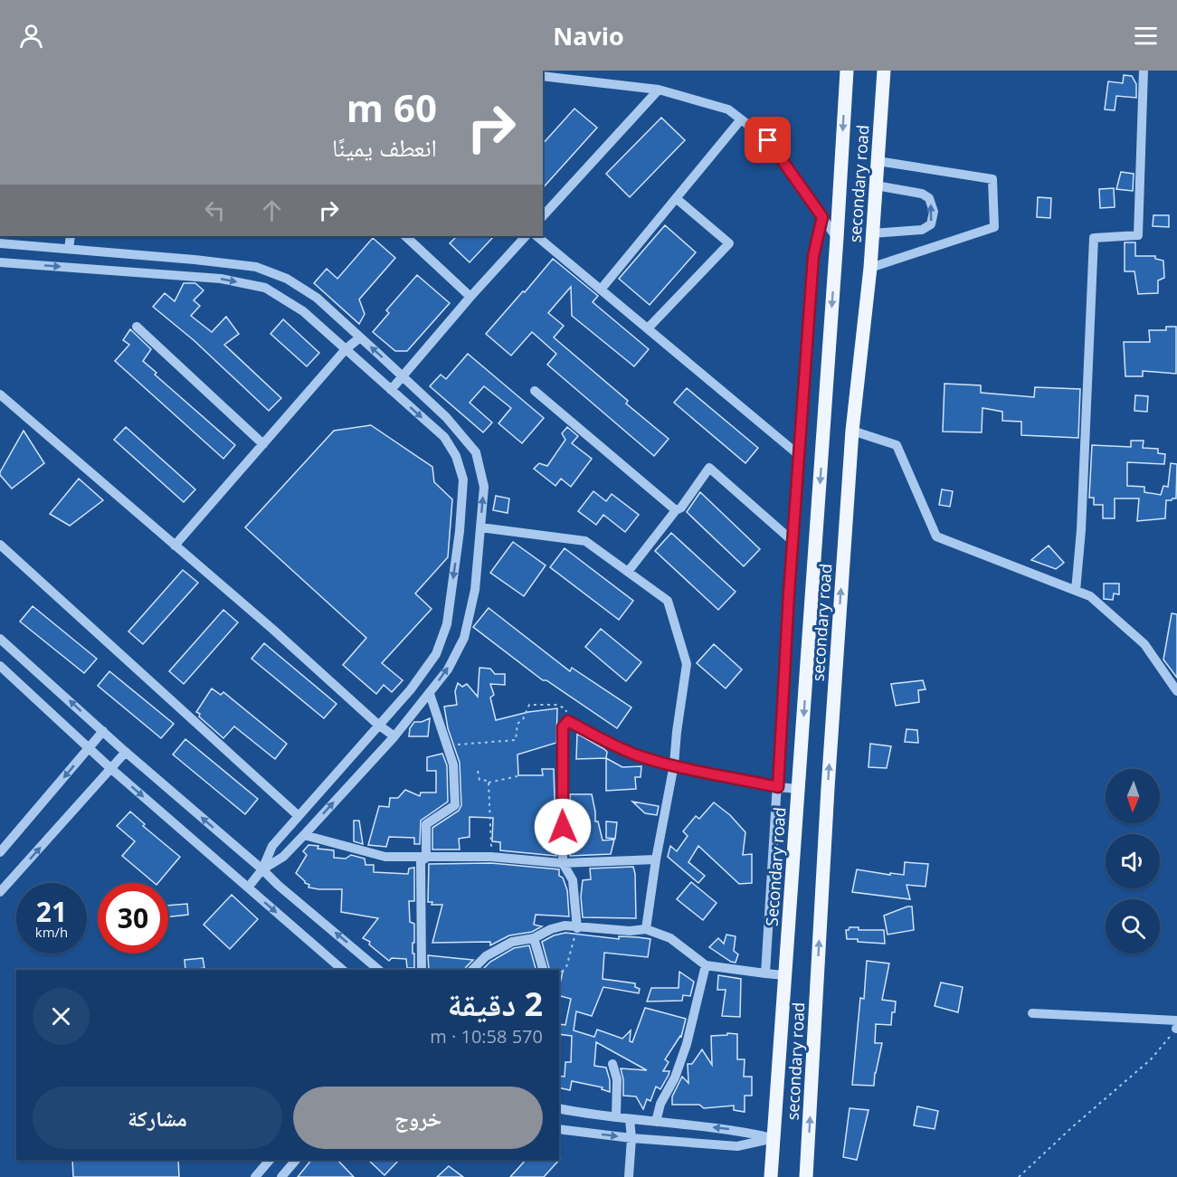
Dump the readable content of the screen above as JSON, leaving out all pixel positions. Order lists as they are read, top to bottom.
{
  "streets": {
    "main road": ["secondary road", "Secondary road"]
  },
  "one_way": ["secondary road", "Secondary road"],
  "north": "bottom",
  "page": {
    "header": "Navio",
    "turn": ["60 m", "انعطف يمينًا"],
    "speed": "21 km/h",
    "limit": "30",
    "heading": ["2 دقيقة", "570 m · 10:58"],
    "buttons": ["خروج", "مشاركة"]
  }
}
